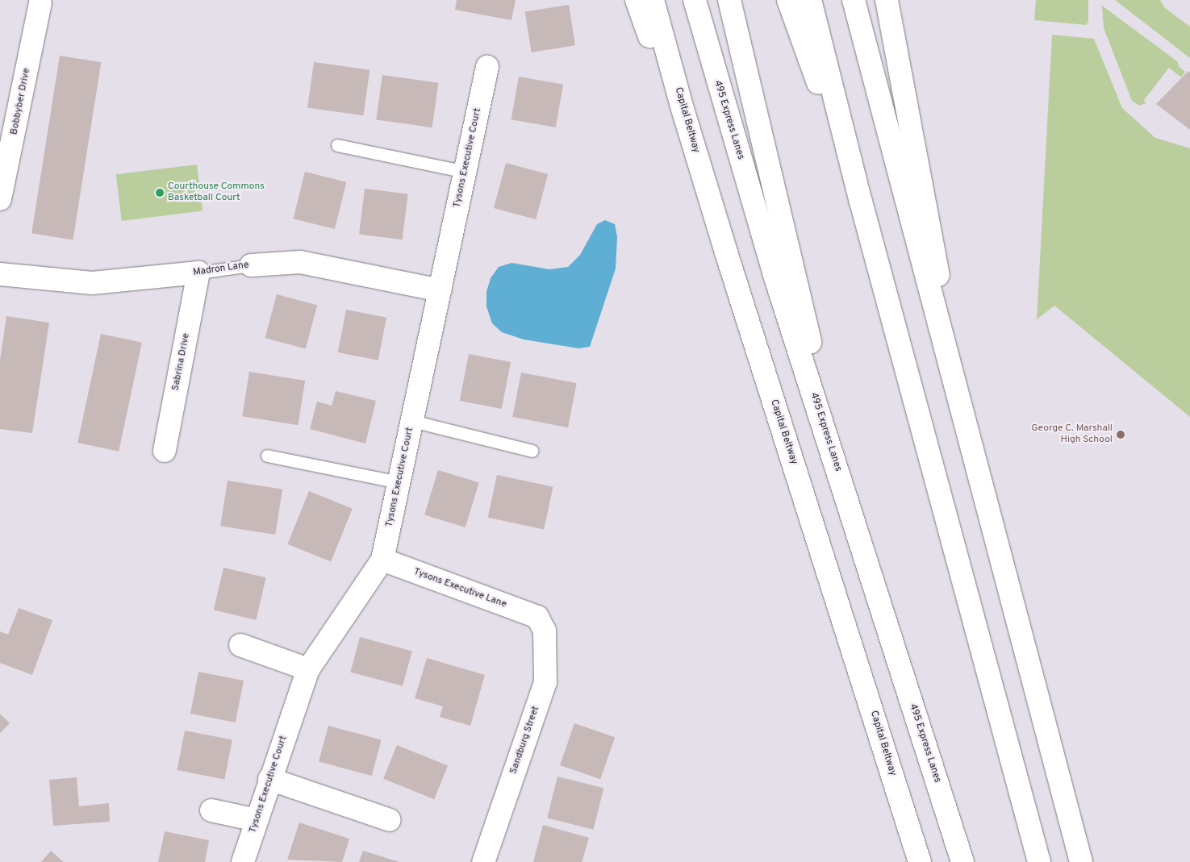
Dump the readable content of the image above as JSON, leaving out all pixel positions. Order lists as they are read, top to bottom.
{
  "streets": {
    "main road": [
      "Bobbyber Drive",
      "Capital Beltway",
      "495 Express Lanes",
      "Tysons Executive Court",
      "Madron Lane",
      "Sabrina Drive",
      "Tysons Executive Lane",
      "Sandburg Street"
    ]
  },
  "crossings": [
    ["Tysons Executive Court", "Madron Lane"],
    ["Tysons Executive Court", "Tysons Executive Lane"],
    ["Madron Lane", "Sabrina Drive"],
    ["Tysons Executive Lane", "Sandburg Street"]
  ],
  "places": ["Courthouse Commons Basketball Court", "George C. Marshall High School"]
}
